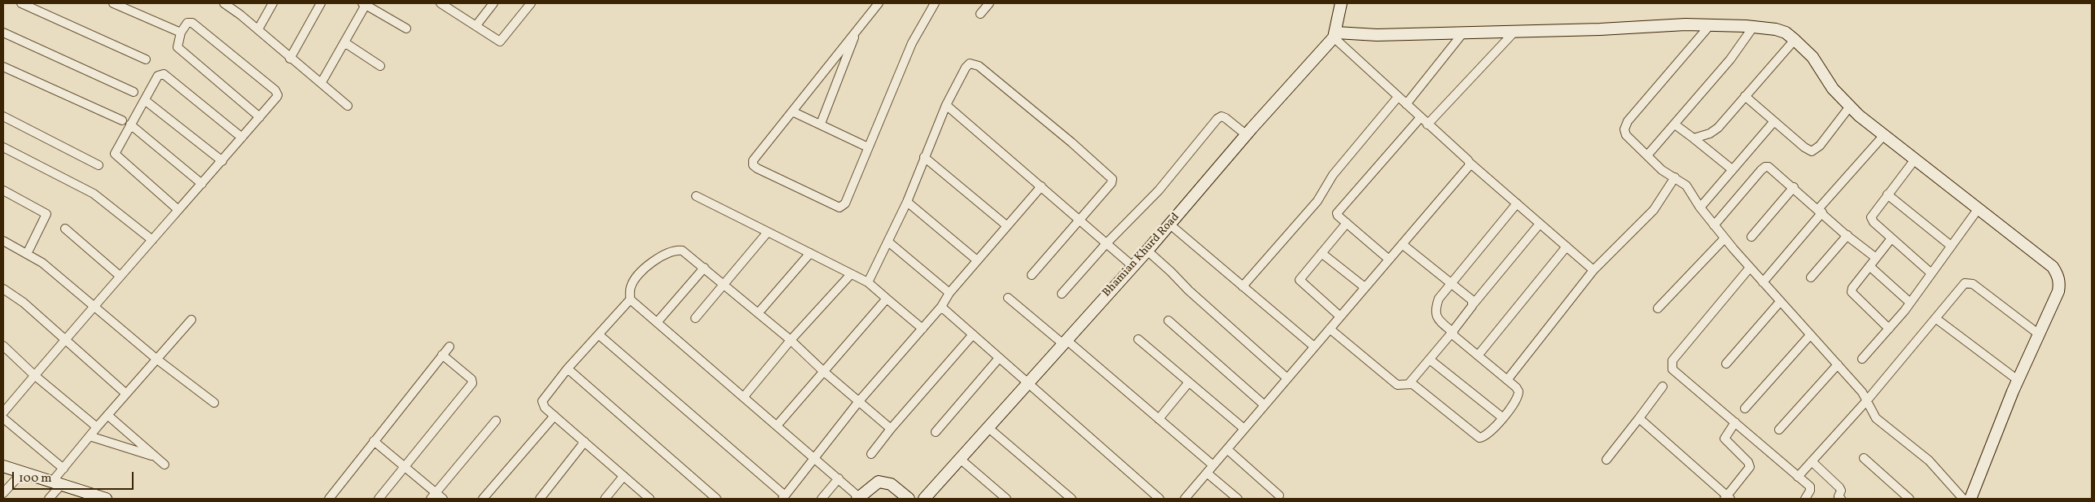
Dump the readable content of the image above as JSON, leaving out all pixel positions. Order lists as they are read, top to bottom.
{
  "streets": {
    "street": ["Bhamian Khurd Road"]
  },
  "scale_bar": "100 m"
}
